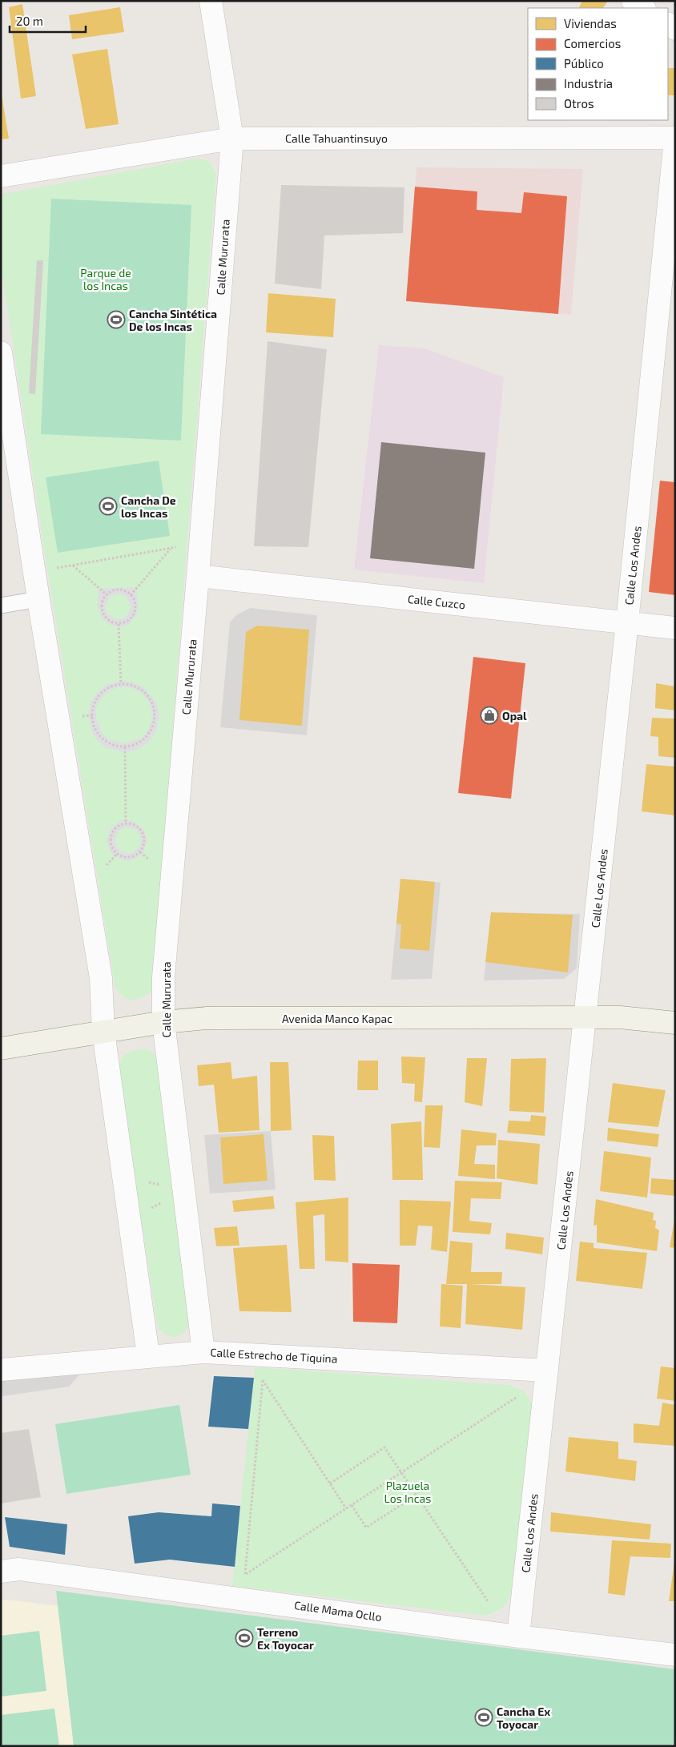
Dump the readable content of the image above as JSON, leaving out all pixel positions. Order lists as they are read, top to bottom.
{
  "streets": {
    "street": [
      "Calle Tahuantinsuyo",
      "Calle Mururata",
      "Calle Los Andes",
      "Calle Cuzco",
      "Avenida Manco Kapac",
      "Calle Estrecho de Tiquina",
      "Calle Mama Ocllo"
    ]
  },
  "crossings": [
    ["Calle Tahuantinsuyo", "Calle Mururata"],
    ["Calle Tahuantinsuyo", "Calle Los Andes"],
    ["Calle Mururata", "Calle Cuzco"],
    ["Calle Mururata", "Avenida Manco Kapac"],
    ["Calle Mururata", "Calle Estrecho de Tiquina"],
    ["Calle Los Andes", "Calle Cuzco"],
    ["Calle Los Andes", "Avenida Manco Kapac"],
    ["Calle Los Andes", "Calle Estrecho de Tiquina"],
    ["Calle Los Andes", "Calle Mama Ocllo"]
  ],
  "parks": ["Parque de los Incas", "Plazuela Los Incas"],
  "places": {
    "sports": [
      "Cancha Sintética De los Incas",
      "Cancha De los Incas",
      "Terreno Ex Toyocar",
      "Cancha Ex Toyocar"
    ],
    "shop": ["Opal"]
  },
  "legend": [
    "Viviendas",
    "Comercios",
    "Público",
    "Industria",
    "Otros"
  ],
  "scale_bar": "20 m"
}
